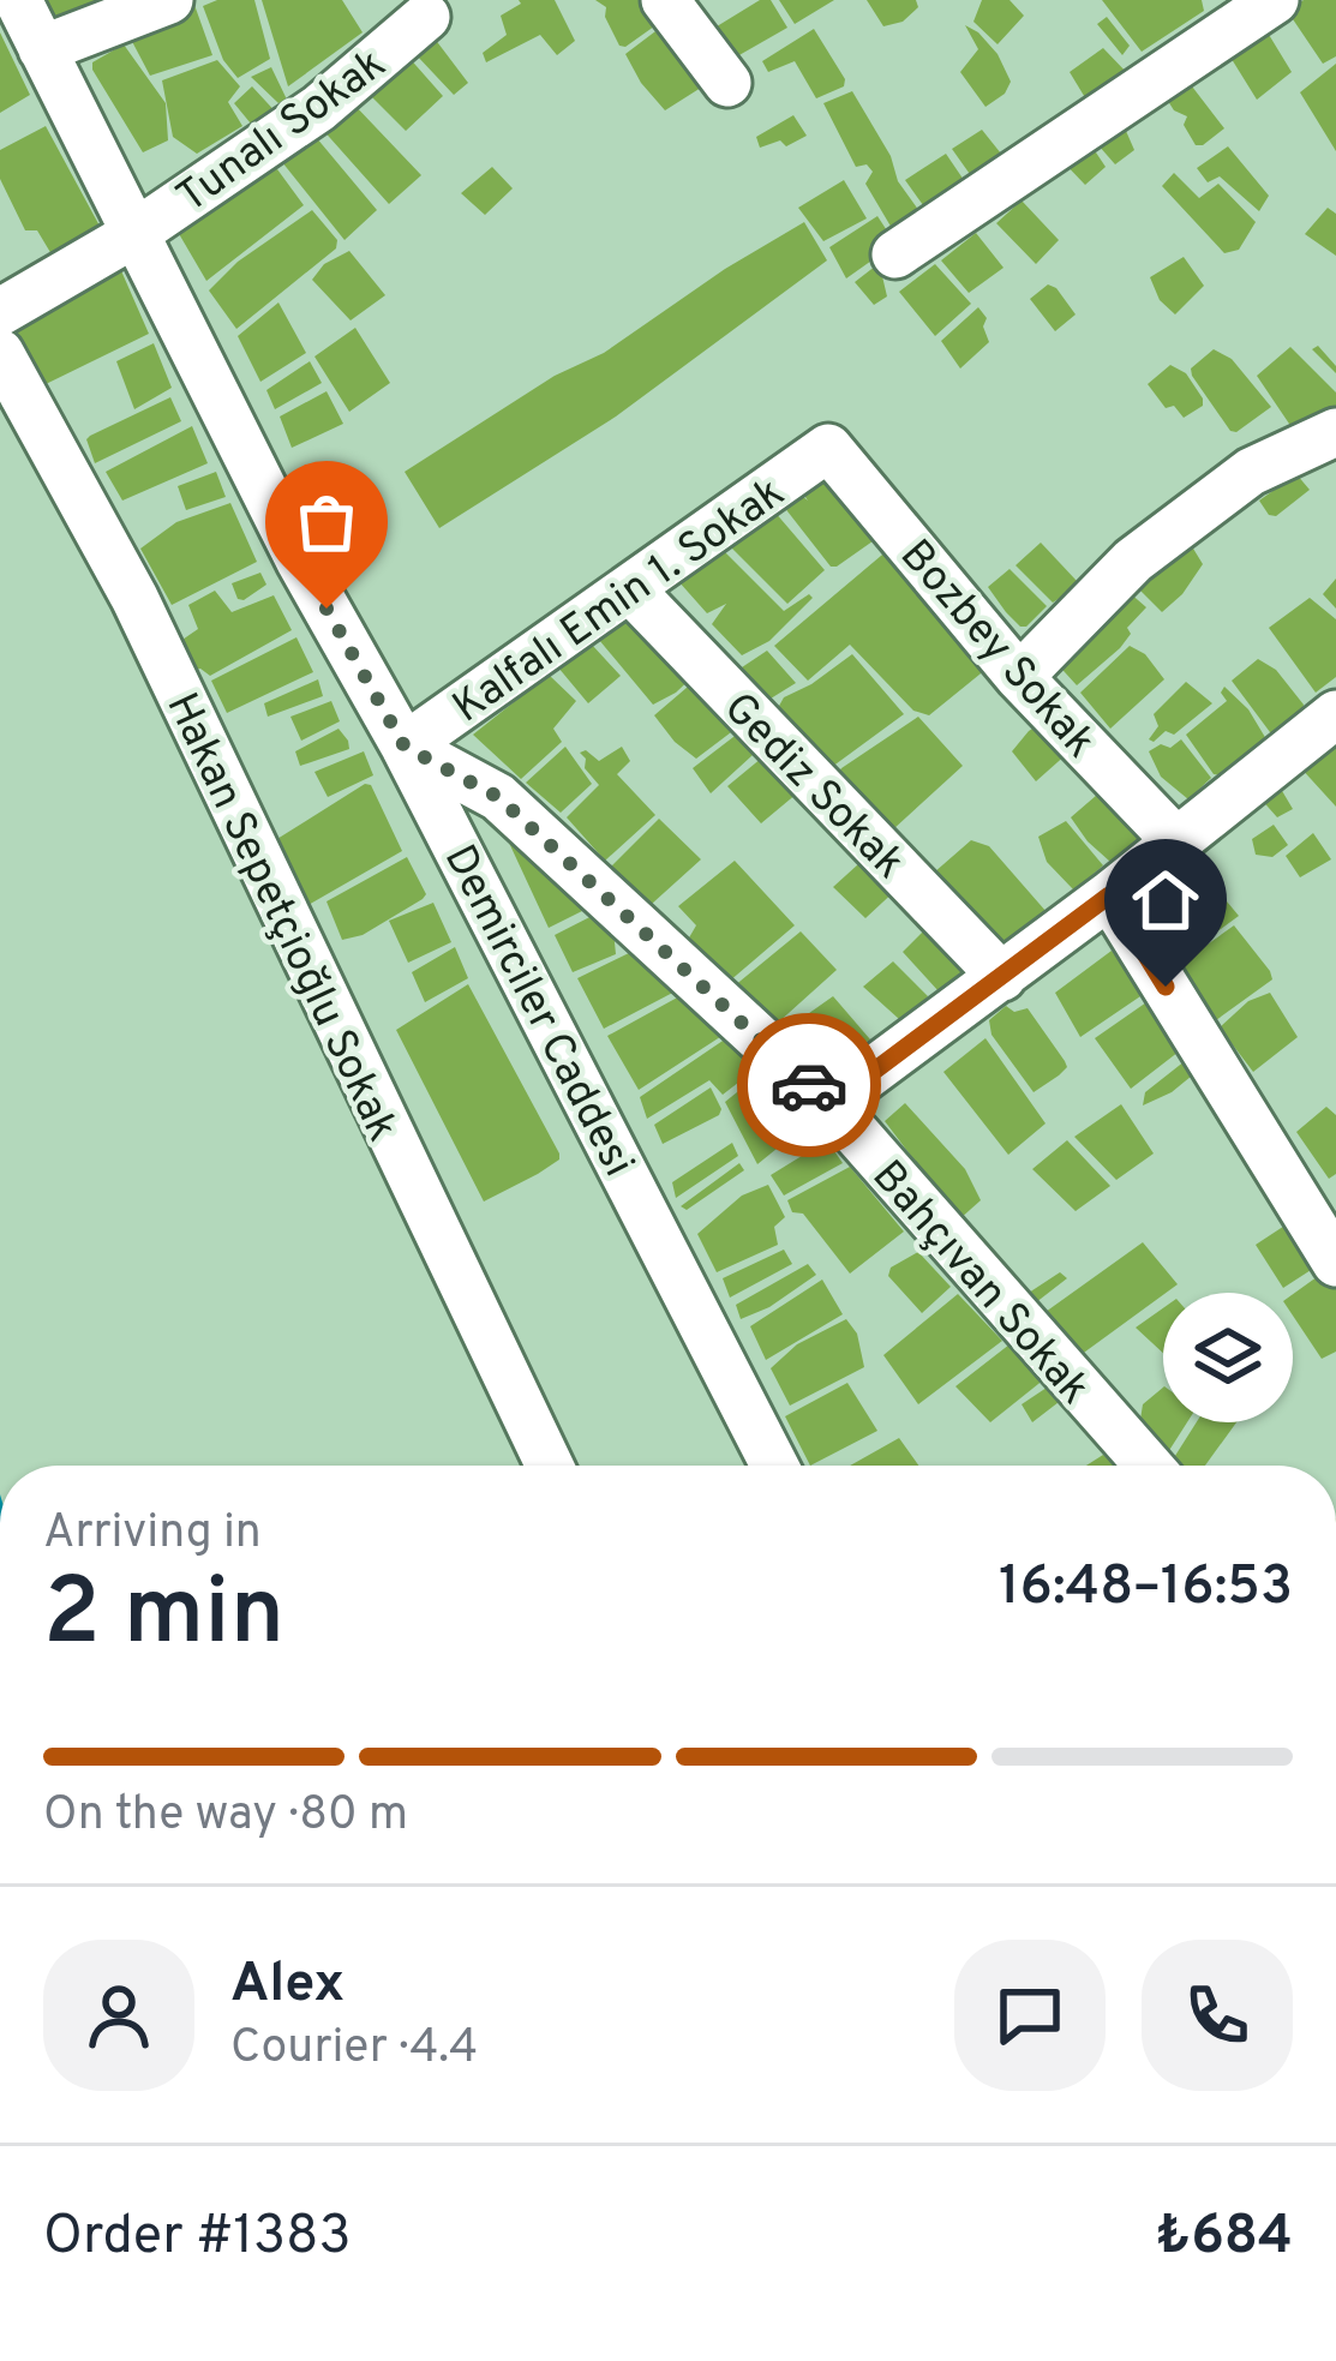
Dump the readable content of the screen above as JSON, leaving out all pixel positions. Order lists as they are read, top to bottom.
{
  "streets": {
    "street": [
      "Tunalı Sokak",
      "Kalfalı Emin 1. Sokak",
      "Bozbey Sokak",
      "Gediz Sokak",
      "Hakan Sepetçioğlu Sokak",
      "Demirciler Caddesi",
      "Bahçıvan Sokak"
    ]
  },
  "crossings": [
    ["Tunalı Sokak", "Demirciler Caddesi"],
    ["Kalfalı Emin 1. Sokak", "Bozbey Sokak"],
    ["Kalfalı Emin 1. Sokak", "Gediz Sokak"],
    ["Kalfalı Emin 1. Sokak", "Demirciler Caddesi"],
    ["Kalfalı Emin 1. Sokak", "Bahçıvan Sokak"],
    ["Demirciler Caddesi", "Bahçıvan Sokak"]
  ],
  "page": {
    "heading": ["2 min", "Arriving in", "16:48–16:53"],
    "panel": [
      "Alex",
      "Courier · 4.4",
      "Order #1383",
      "₺684"
    ],
    "bar": "On the way · 80 m"
  }
}
